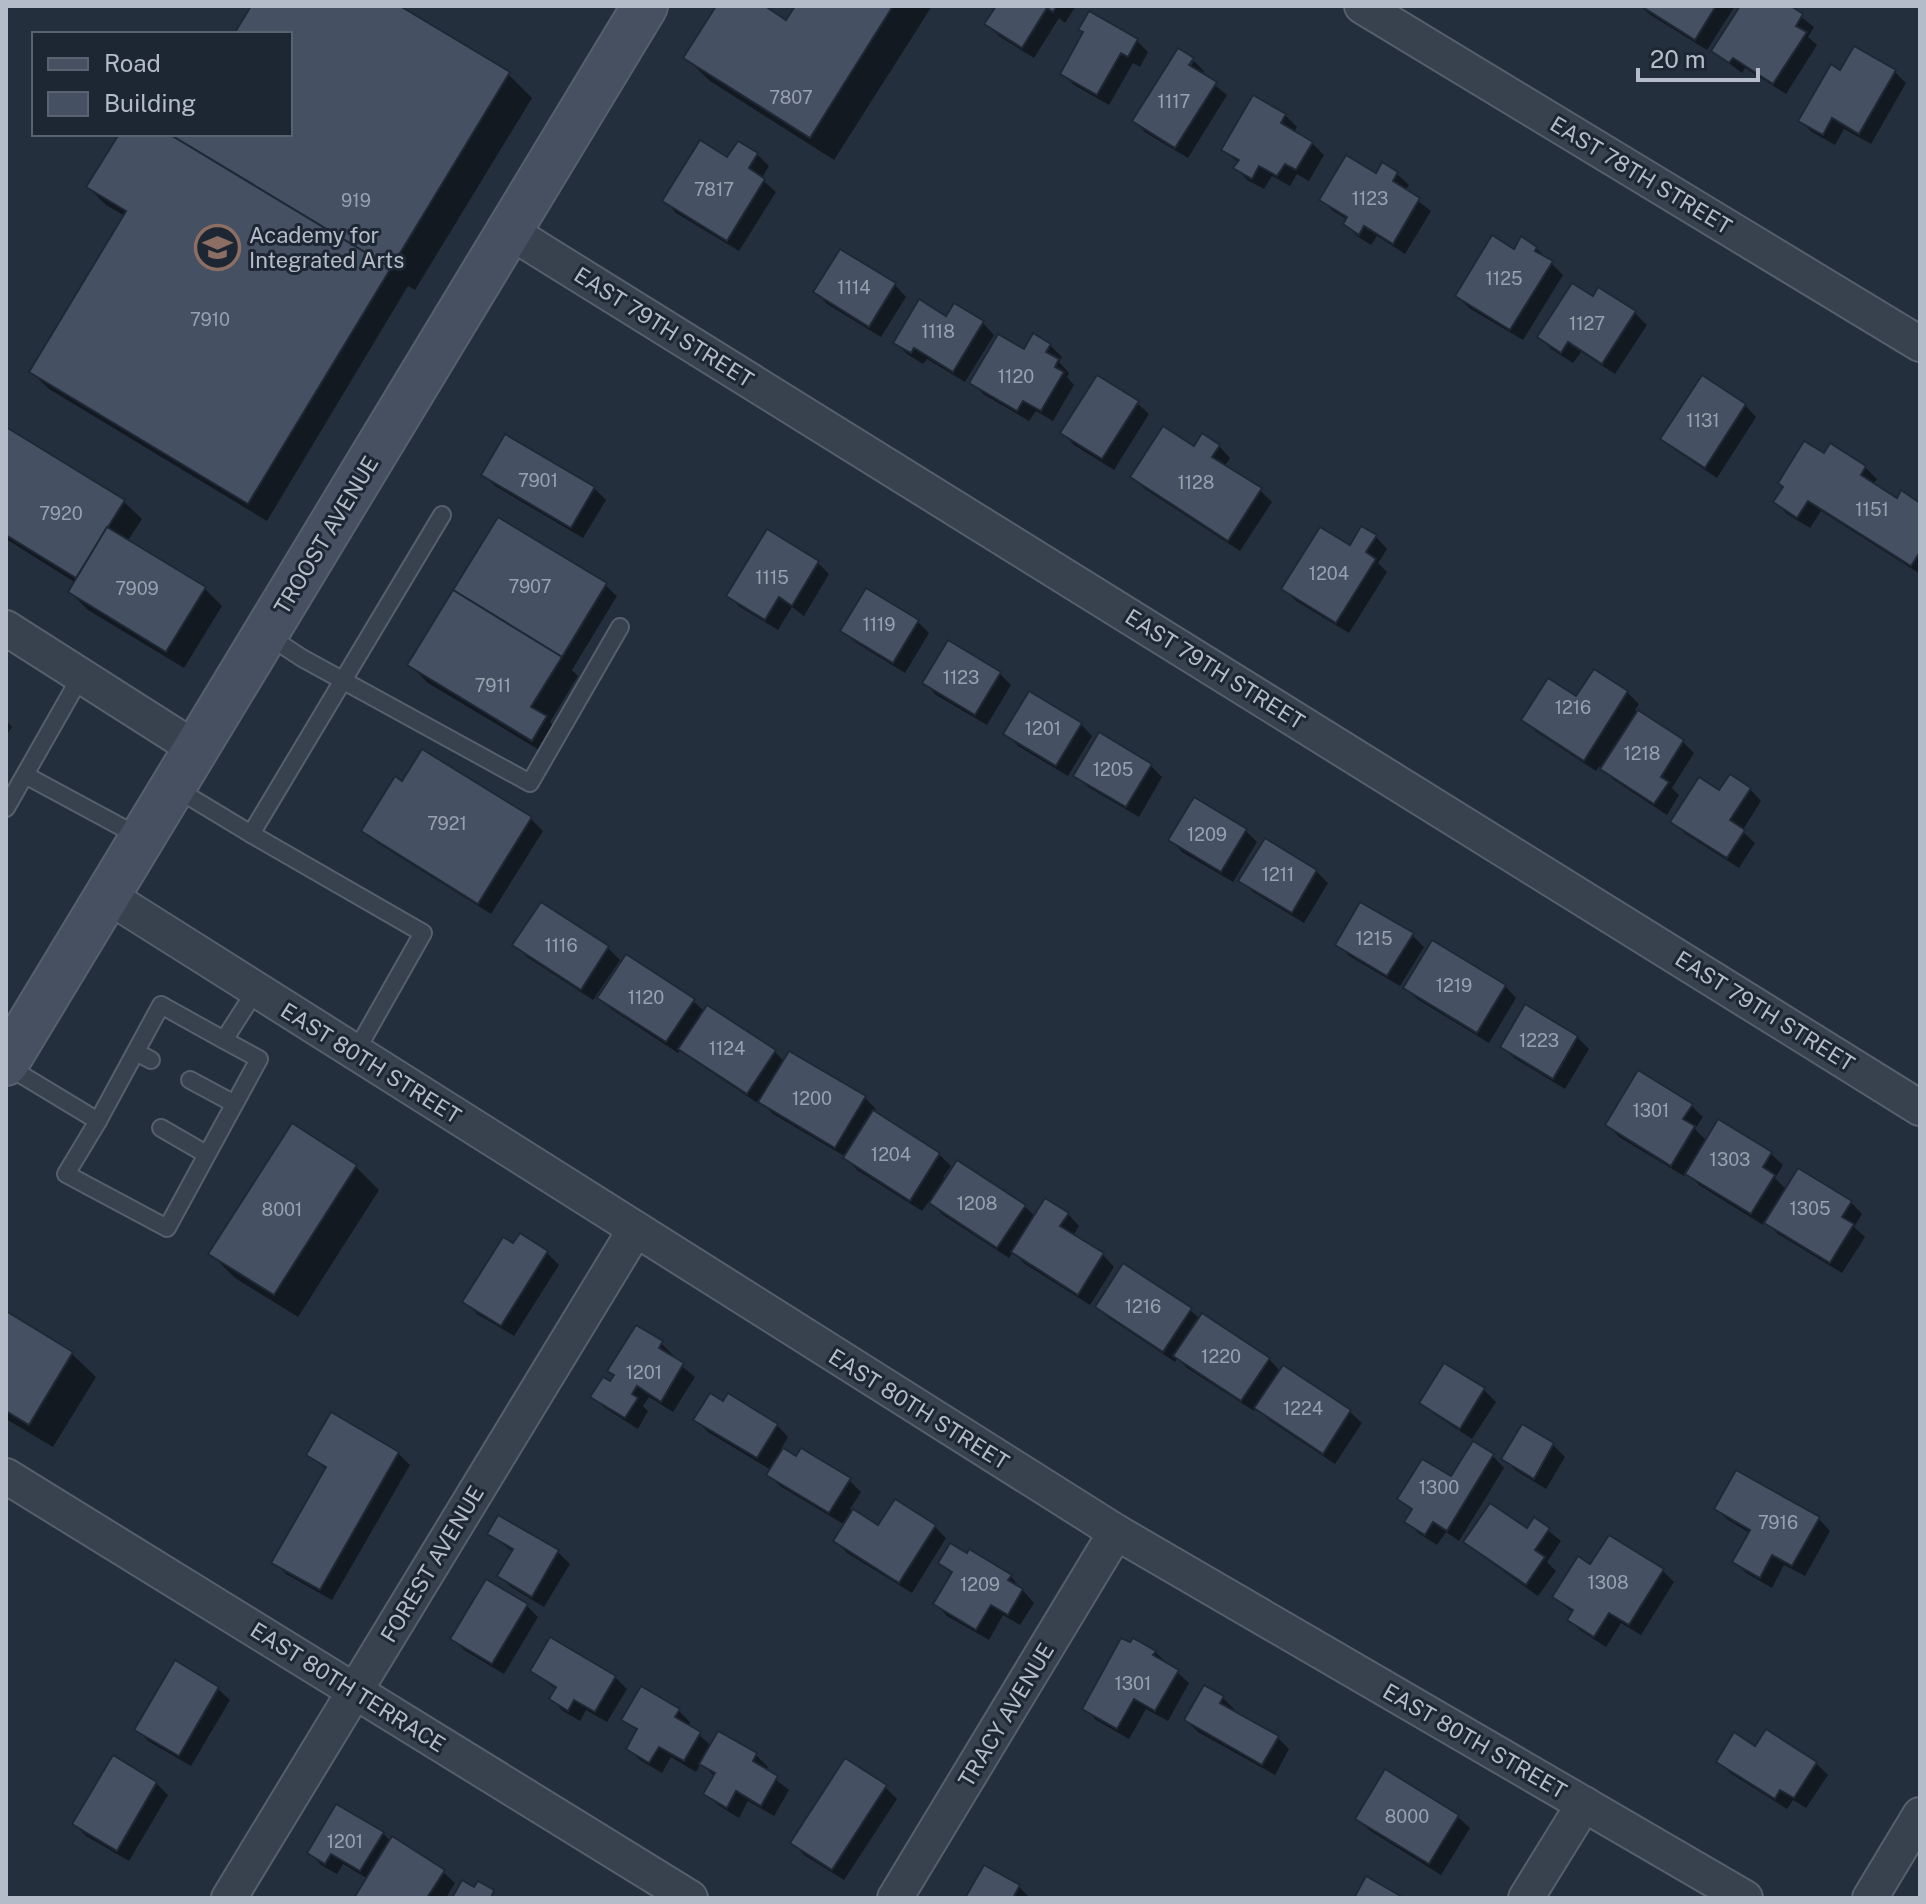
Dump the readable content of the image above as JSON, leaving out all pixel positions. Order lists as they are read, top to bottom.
{
  "streets": {
    "main road": ["TROOST AVENUE"],
    "street": [
      "EAST 78TH STREET",
      "EAST 79TH STREET",
      "EAST 80TH STREET",
      "FOREST AVENUE",
      "EAST 80TH TERRACE",
      "TRACY AVENUE"
    ]
  },
  "crossings": [
    ["EAST 79TH STREET", "TROOST AVENUE"],
    ["TROOST AVENUE", "EAST 80TH STREET"],
    ["EAST 80TH STREET", "FOREST AVENUE"],
    ["EAST 80TH STREET", "TRACY AVENUE"],
    ["FOREST AVENUE", "EAST 80TH TERRACE"]
  ],
  "places": {
    "school or university": ["Academy for Integrated Arts"]
  },
  "house_numbers": [
    "7807",
    "1117",
    "7817",
    "1123",
    "919",
    "1125",
    "1114",
    "7910",
    "1127",
    "1118",
    "1120",
    "1131",
    "7901",
    "1128",
    "1151",
    "7920",
    "1204",
    "1115",
    "7907",
    "7909",
    "1119",
    "1123",
    "7911",
    "1216",
    "1201",
    "1218",
    "1205",
    "7921",
    "1209",
    "1211",
    "1215",
    "1116",
    "1219",
    "1120",
    "1223",
    "1124",
    "1200",
    "1301",
    "1204",
    "1303",
    "1208",
    "1305",
    "8001",
    "1216",
    "1220",
    "1201",
    "1224",
    "1300",
    "7916",
    "1308",
    "1209",
    "1301",
    "8000",
    "1201"
  ],
  "legend": ["Road", "Building"],
  "scale_bar": "20 m"
}
